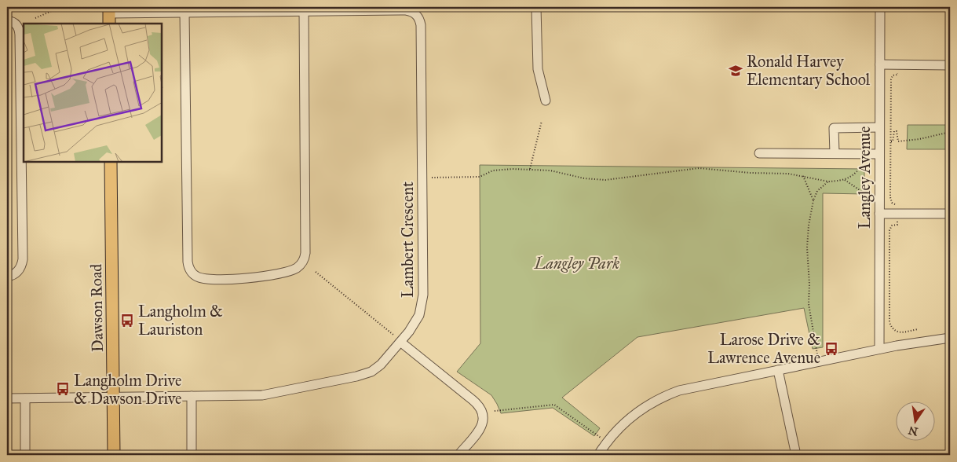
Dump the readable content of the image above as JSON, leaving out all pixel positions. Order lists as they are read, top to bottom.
{
  "streets": {
    "main road": ["Dawson Road"],
    "street": ["Langley Avenue", "Lambert Crescent"]
  },
  "crossings": [
    ["Lambert Crescent", "Dawson Road"]
  ],
  "parks": ["Langley Park"],
  "places": {
    "school or university": ["Ronald Harvey Elementary School"],
    "bus stop": ["Langholm & Lauriston", "Larose Drive & Lawrence Avenue", "Langholm Drive & Dawson Drive"]
  },
  "north": "bottom"
}
